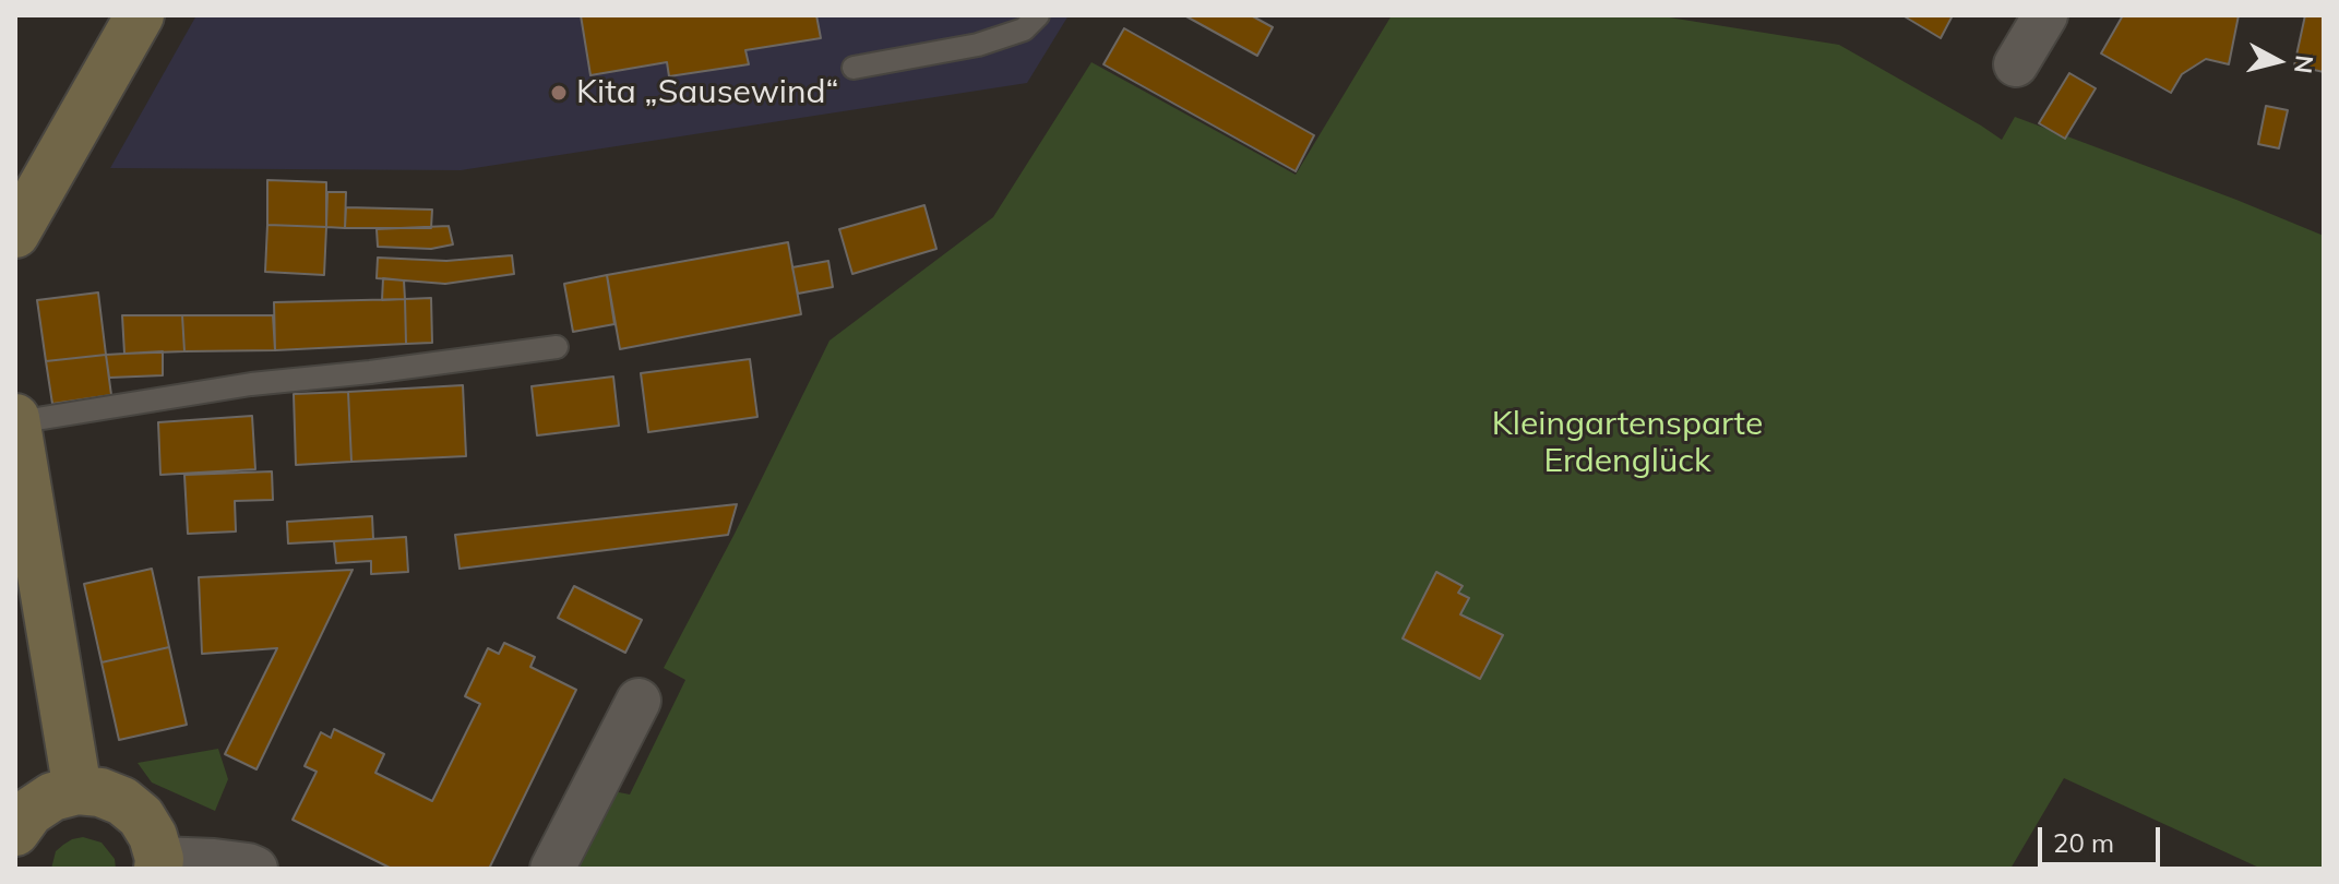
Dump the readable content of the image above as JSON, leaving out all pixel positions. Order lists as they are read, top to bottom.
{
  "parks": ["Kleingartensparte Erdenglück"],
  "places": ["Kita „Sausewind“"],
  "scale_bar": "20 m",
  "north": "right"
}
